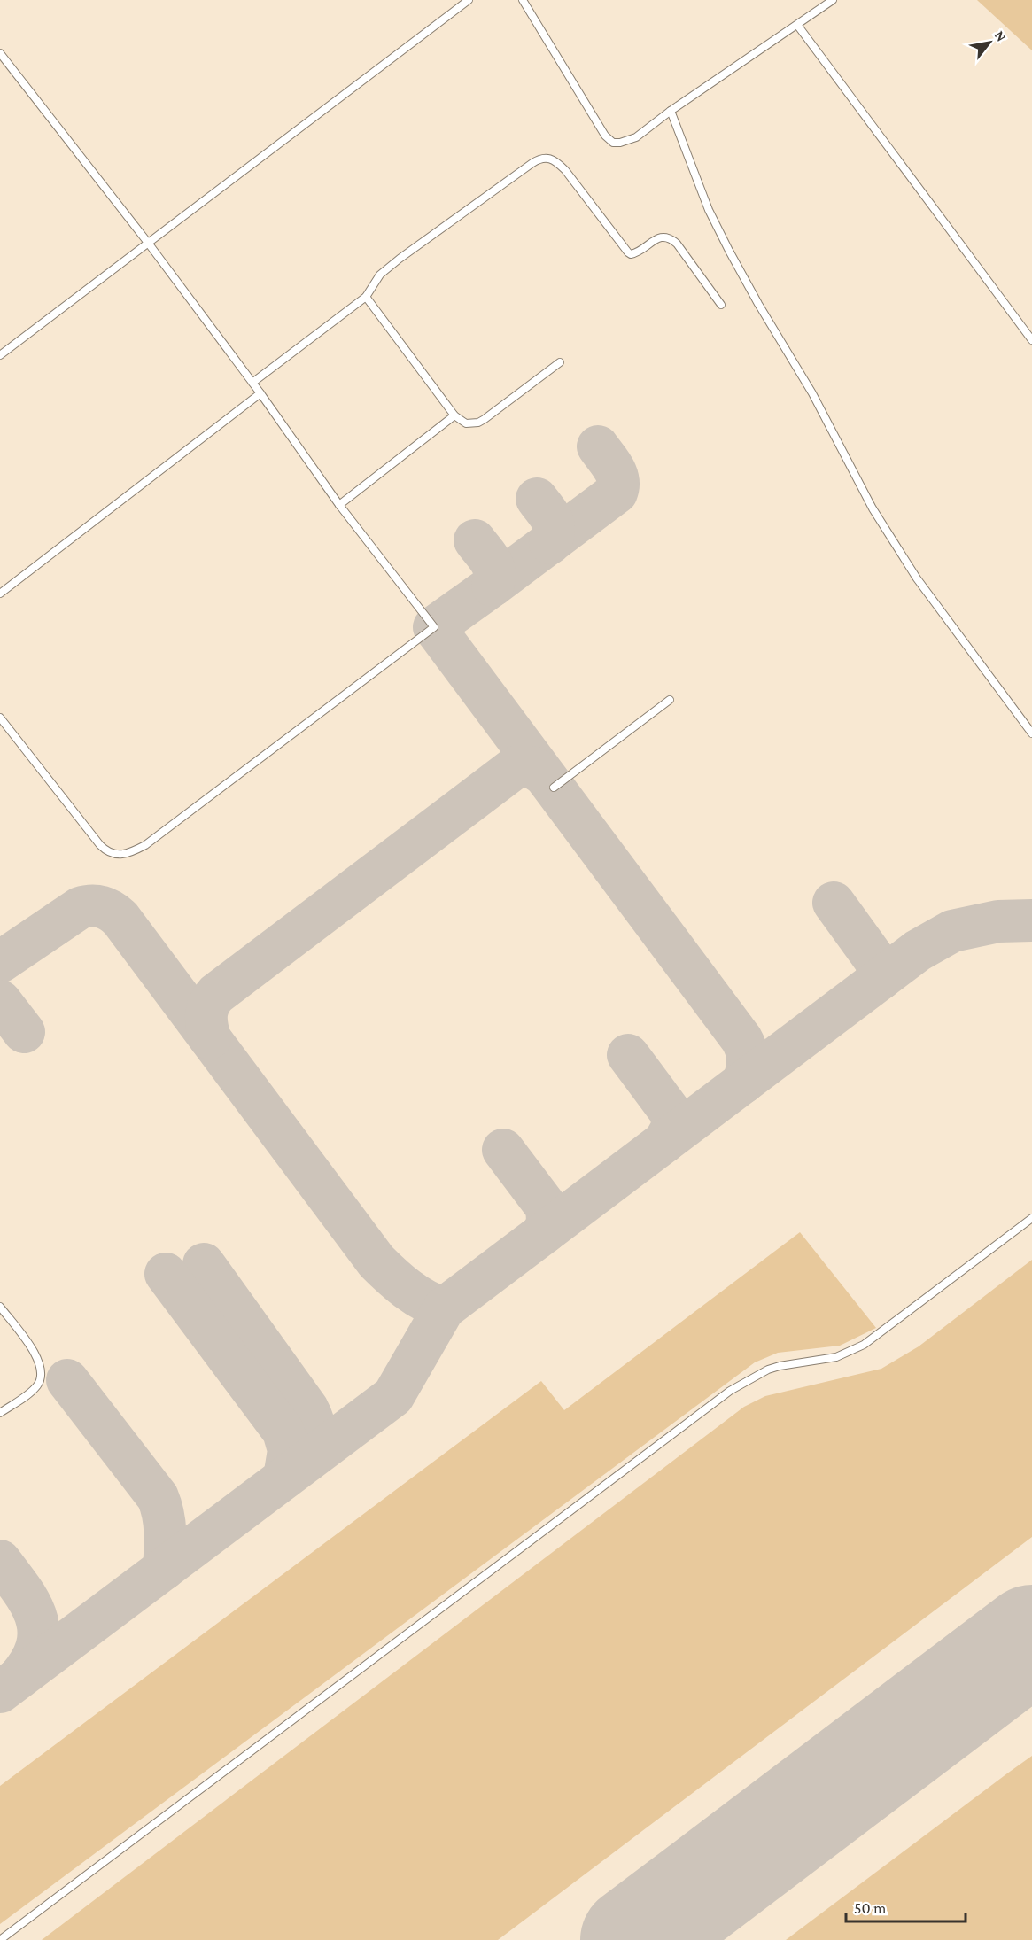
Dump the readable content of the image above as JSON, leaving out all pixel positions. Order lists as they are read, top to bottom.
{
  "scale_bar": "50 m",
  "north": "top right"
}
